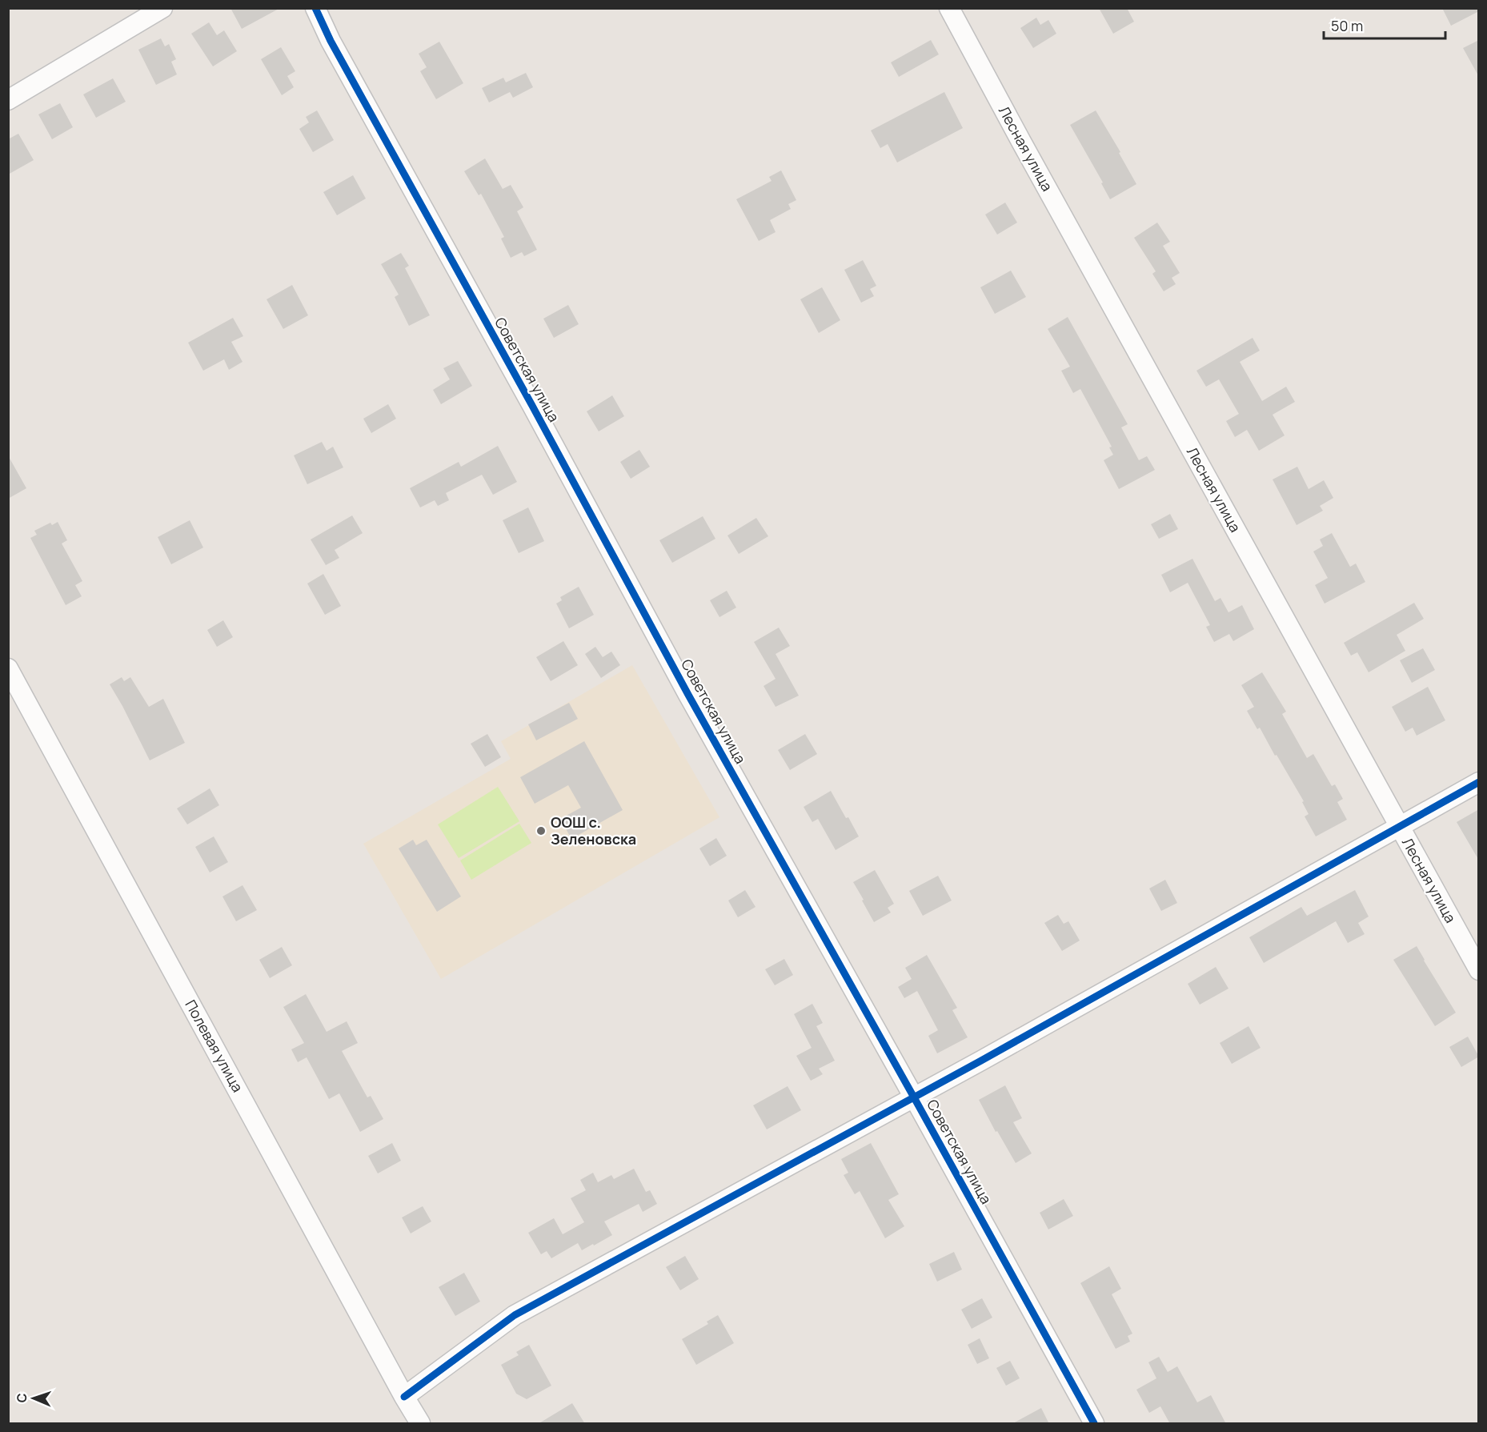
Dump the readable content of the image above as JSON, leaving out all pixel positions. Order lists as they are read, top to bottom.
{
  "streets": {
    "street": ["Лесная улица", "Советская улица", "Полевая улица"]
  },
  "places": ["ООШ с. Зеленовска"],
  "scale_bar": "50 m",
  "north": "left"
}
